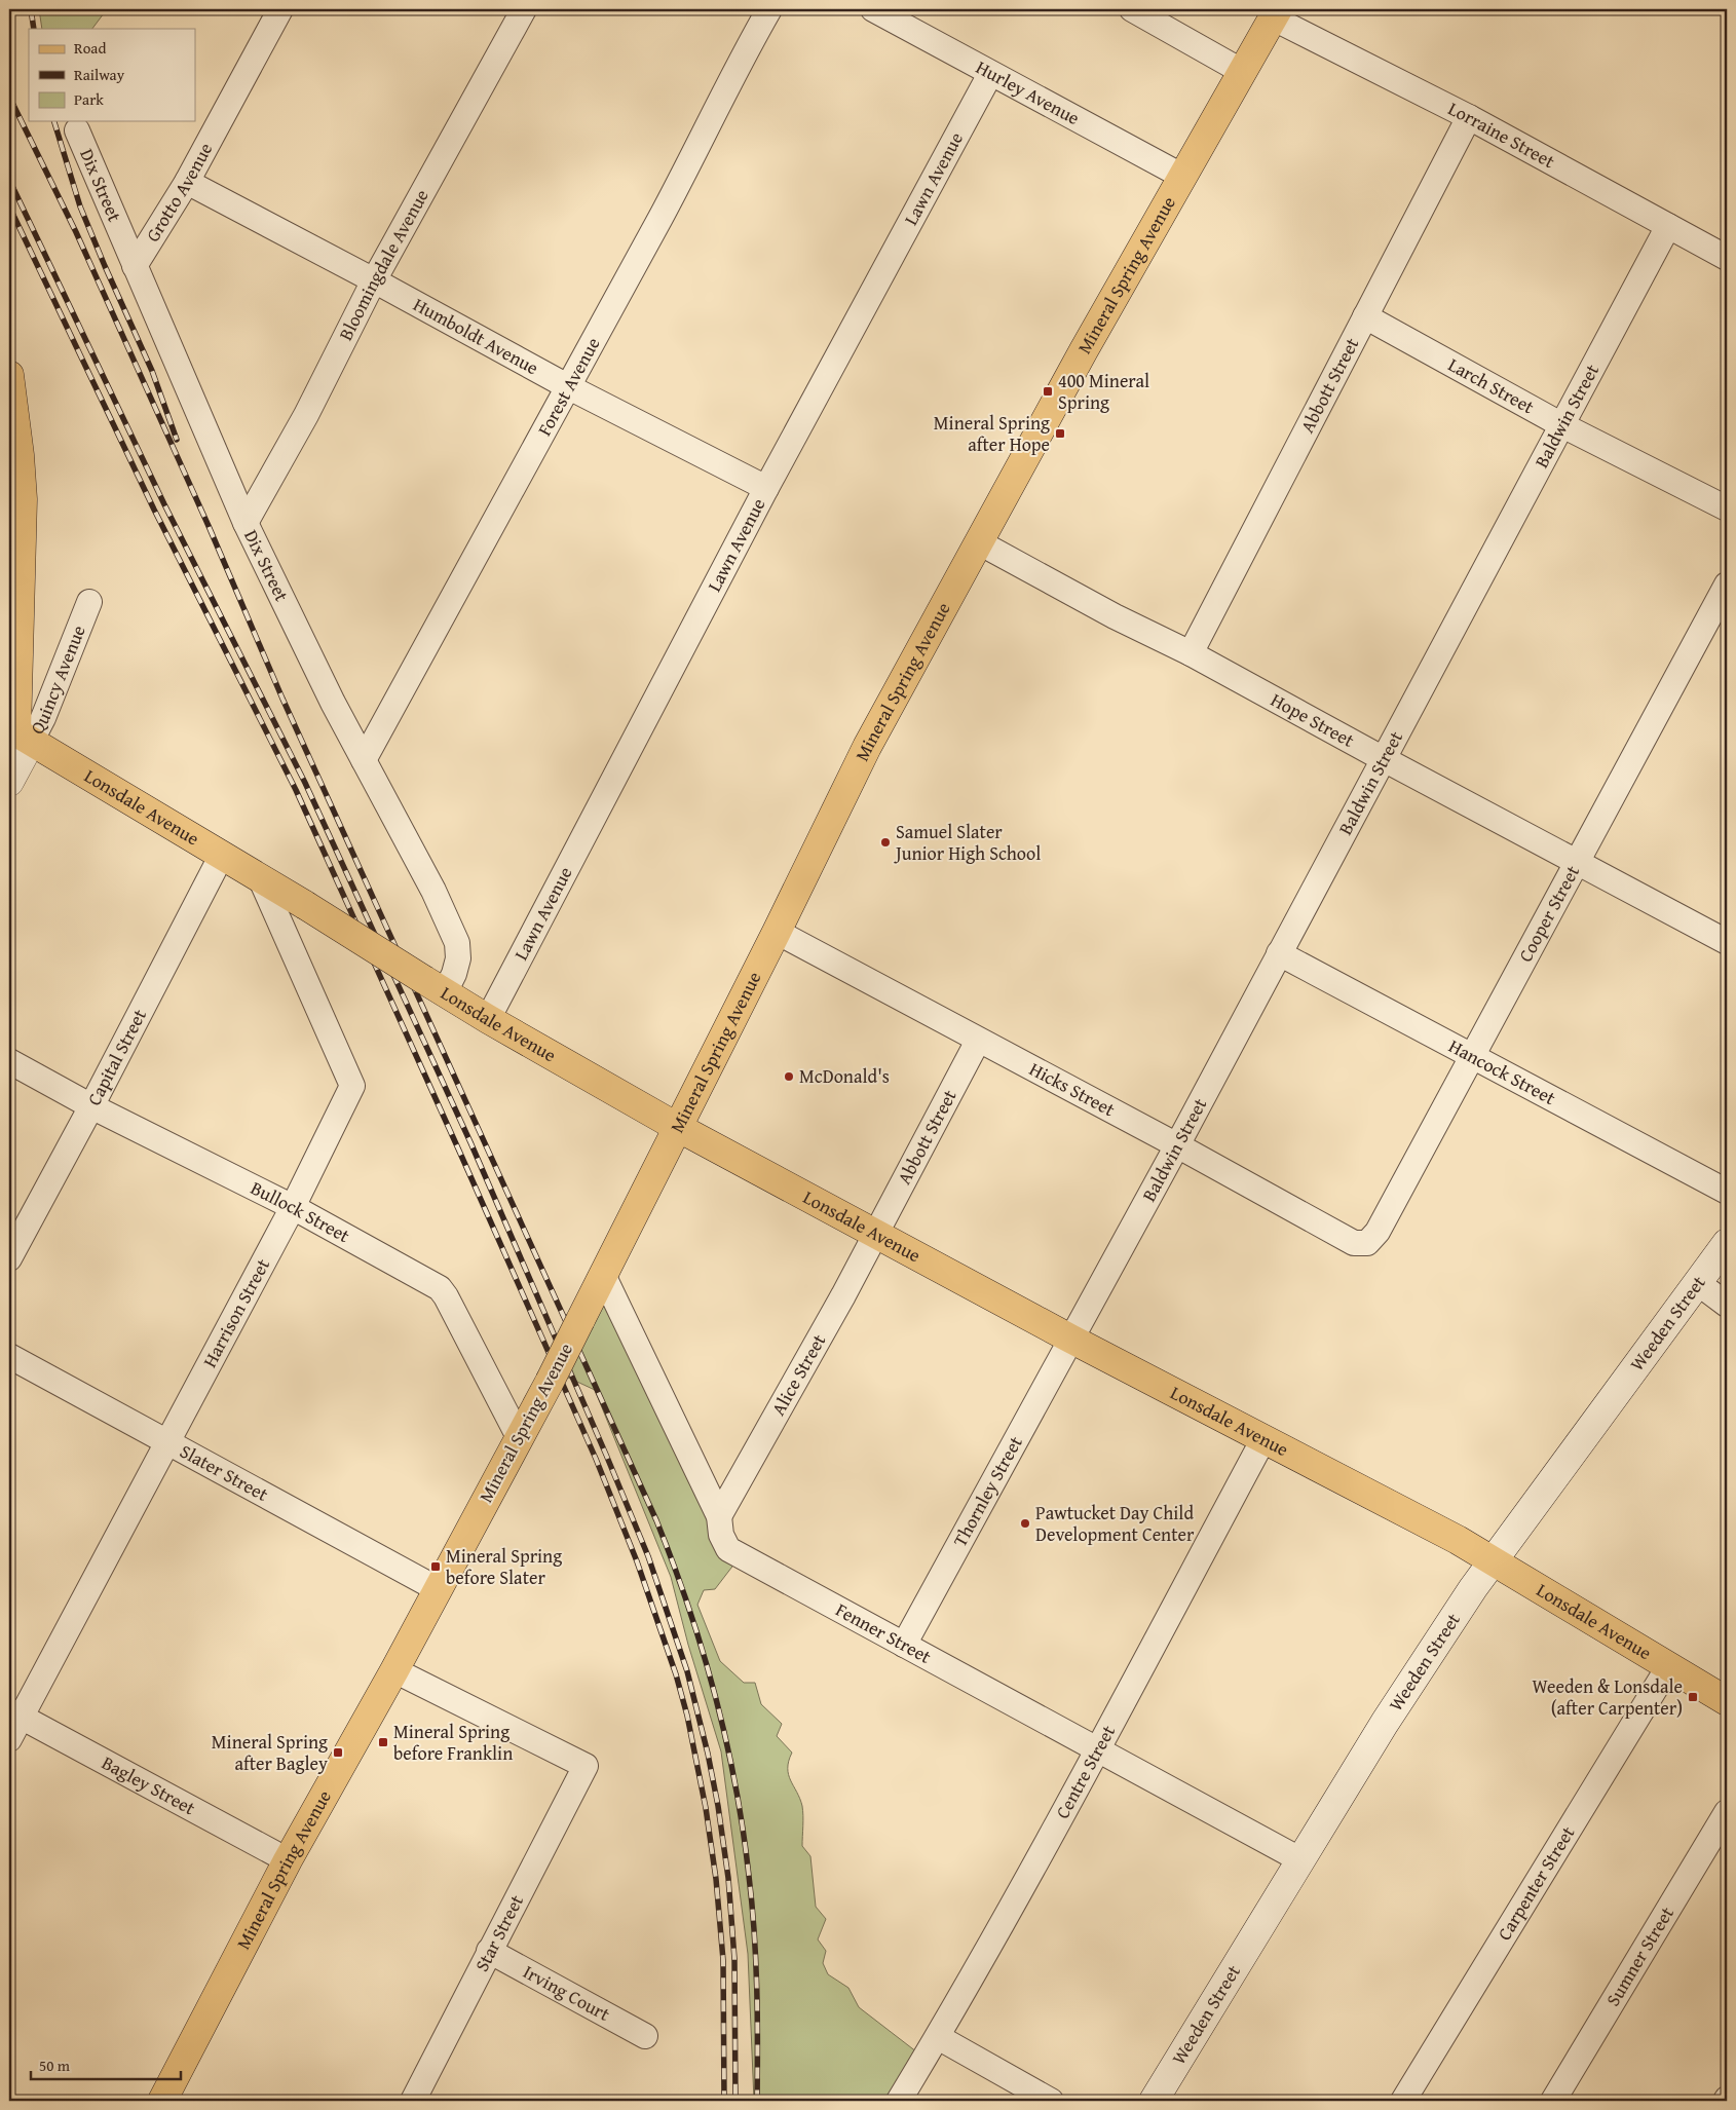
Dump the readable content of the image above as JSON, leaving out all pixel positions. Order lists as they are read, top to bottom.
{
  "streets": {
    "main road": [
      "Mineral Spring Avenue",
      "Quincy Avenue",
      "Lonsdale Avenue",
      "Weeden Street"
    ],
    "street": [
      "Hurley Avenue",
      "Lorraine Street",
      "Lawn Avenue",
      "Dix Street",
      "Grotto Avenue",
      "Bloomingdale Avenue",
      "Humboldt Avenue",
      "Abbott Street",
      "Larch Street",
      "Forest Avenue",
      "Baldwin Street",
      "Hope Street",
      "Cooper Street",
      "Capital Street",
      "Hancock Street",
      "Hicks Street",
      "Bullock Street",
      "Harrison Street",
      "Alice Street",
      "Slater Street",
      "Thornley Street",
      "Fenner Street",
      "Centre Street",
      "Bagley Street",
      "Carpenter Street",
      "Star Street",
      "Sumner Street",
      "Irving Court"
    ]
  },
  "crossings": [
    ["Hurley Avenue", "Lawn Avenue"],
    ["Hurley Avenue", "Mineral Spring Avenue"],
    ["Lorraine Street", "Mineral Spring Avenue"],
    ["Lorraine Street", "Abbott Street"],
    ["Lorraine Street", "Baldwin Street"],
    ["Lawn Avenue", "Humboldt Avenue"],
    ["Lawn Avenue", "Lonsdale Avenue"],
    ["Dix Street", "Grotto Avenue"],
    ["Dix Street", "Bloomingdale Avenue"],
    ["Dix Street", "Forest Avenue"],
    ["Dix Street", "Lonsdale Avenue"],
    ["Grotto Avenue", "Humboldt Avenue"],
    ["Bloomingdale Avenue", "Humboldt Avenue"],
    ["Mineral Spring Avenue", "Hope Street"],
    ["Mineral Spring Avenue", "Lonsdale Avenue"],
    ["Mineral Spring Avenue", "Hicks Street"],
    ["Mineral Spring Avenue", "Bullock Street"],
    ["Mineral Spring Avenue", "Slater Street"],
    ["Mineral Spring Avenue", "Fenner Street"],
    ["Mineral Spring Avenue", "Bagley Street"],
    ["Mineral Spring Avenue", "Star Street"],
    ["Humboldt Avenue", "Forest Avenue"],
    ["Abbott Street", "Larch Street"],
    ["Abbott Street", "Hope Street"],
    ["Abbott Street", "Lonsdale Avenue"],
    ["Abbott Street", "Hicks Street"],
    ["Abbott Street", "Alice Street"],
    ["Larch Street", "Baldwin Street"],
    ["Baldwin Street", "Hope Street"],
    ["Baldwin Street", "Lonsdale Avenue"],
    ["Baldwin Street", "Hancock Street"],
    ["Baldwin Street", "Hicks Street"],
    ["Baldwin Street", "Thornley Street"],
    ["Quincy Avenue", "Lonsdale Avenue"],
    ["Hope Street", "Cooper Street"],
    ["Lonsdale Avenue", "Capital Street"],
    ["Lonsdale Avenue", "Harrison Street"],
    ["Lonsdale Avenue", "Weeden Street"],
    ["Lonsdale Avenue", "Alice Street"],
    ["Lonsdale Avenue", "Thornley Street"],
    ["Lonsdale Avenue", "Centre Street"],
    ["Lonsdale Avenue", "Carpenter Street"],
    ["Cooper Street", "Hancock Street"],
    ["Cooper Street", "Hicks Street"],
    ["Capital Street", "Bullock Street"],
    ["Bullock Street", "Harrison Street"],
    ["Harrison Street", "Slater Street"],
    ["Harrison Street", "Bagley Street"],
    ["Weeden Street", "Fenner Street"],
    ["Alice Street", "Fenner Street"],
    ["Thornley Street", "Fenner Street"],
    ["Fenner Street", "Centre Street"],
    ["Star Street", "Irving Court"]
  ],
  "places": {
    "transit": [
      "400 Mineral Spring",
      "Mineral Spring after Hope",
      "Mineral Spring before Slater",
      "Weeden & Lonsdale (after Carpenter)",
      "Mineral Spring before Franklin",
      "Mineral Spring after Bagley"
    ],
    "other": ["Samuel Slater Junior High School", "McDonald's", "Pawtucket Day Child Development Center"]
  },
  "legend": ["Road", "Railway", "Park"],
  "scale_bar": "50 m"
}
